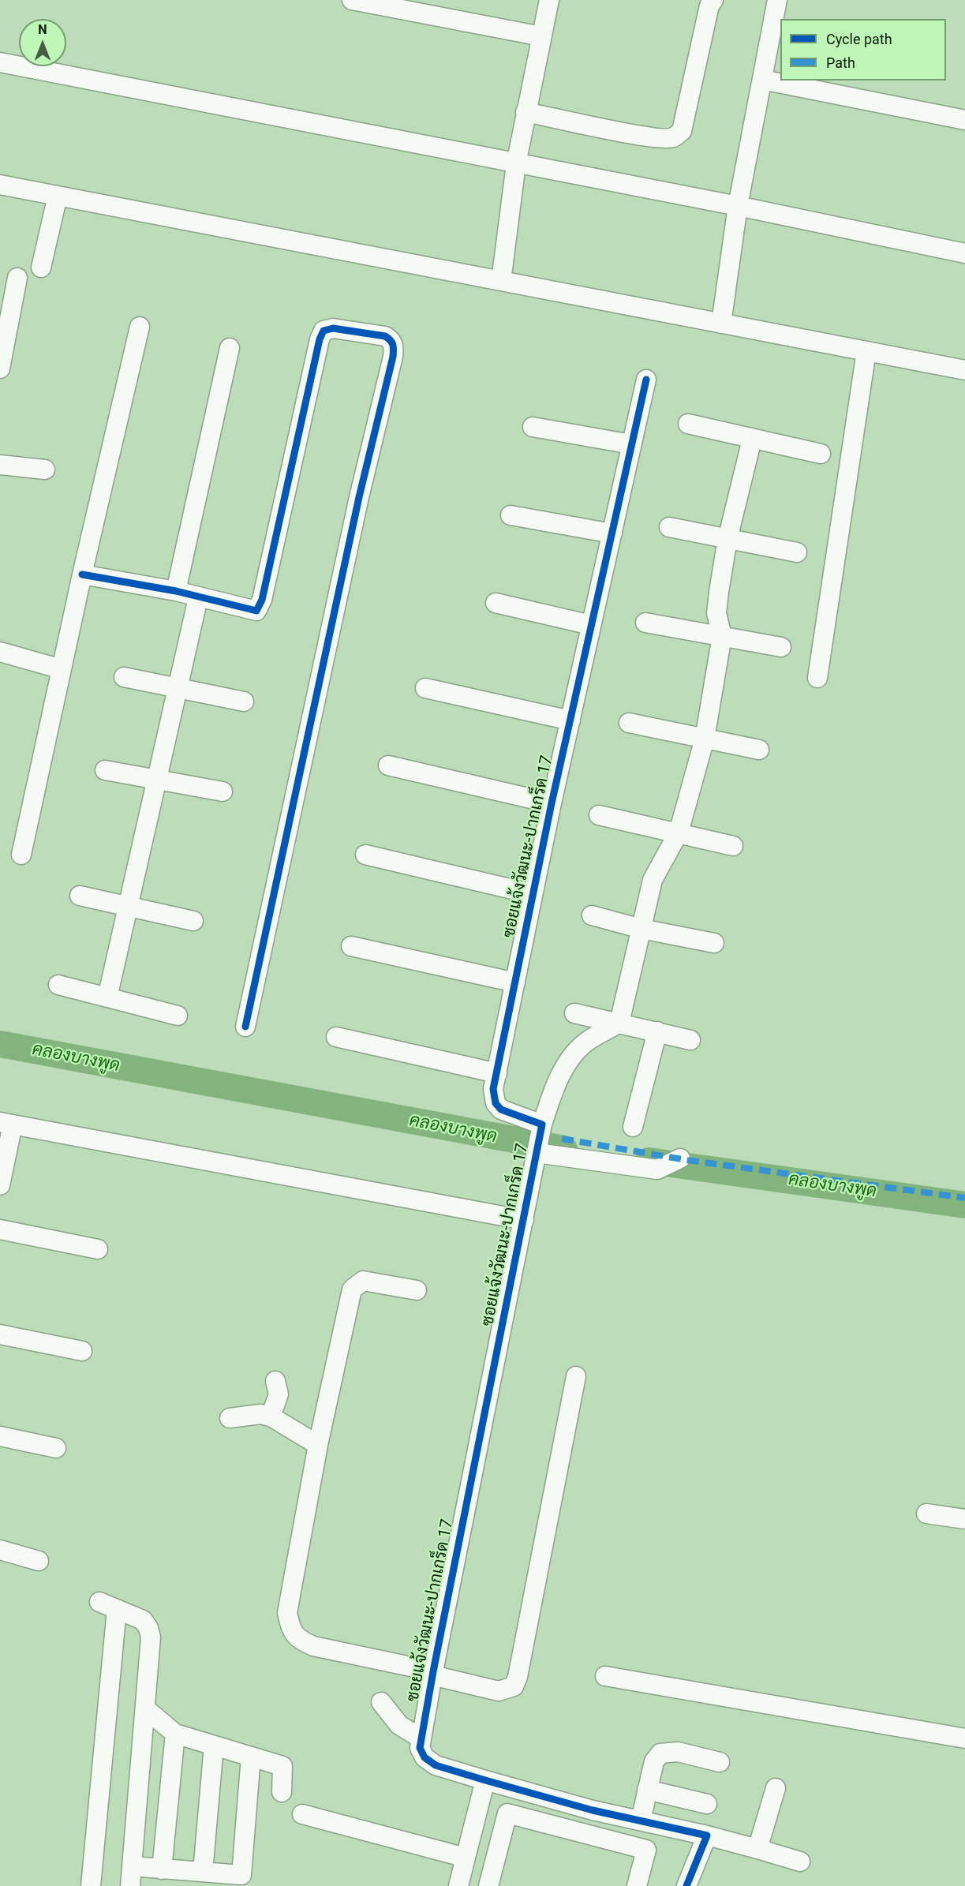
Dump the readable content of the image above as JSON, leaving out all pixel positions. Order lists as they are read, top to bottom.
{
  "streets": {
    "street": ["ซอยแจ้งวัฒนะ-ปากเกร็ด 17"]
  },
  "water": ["คลองบางพูด"],
  "legend": ["Cycle path", "Path"],
  "north": "top"
}
